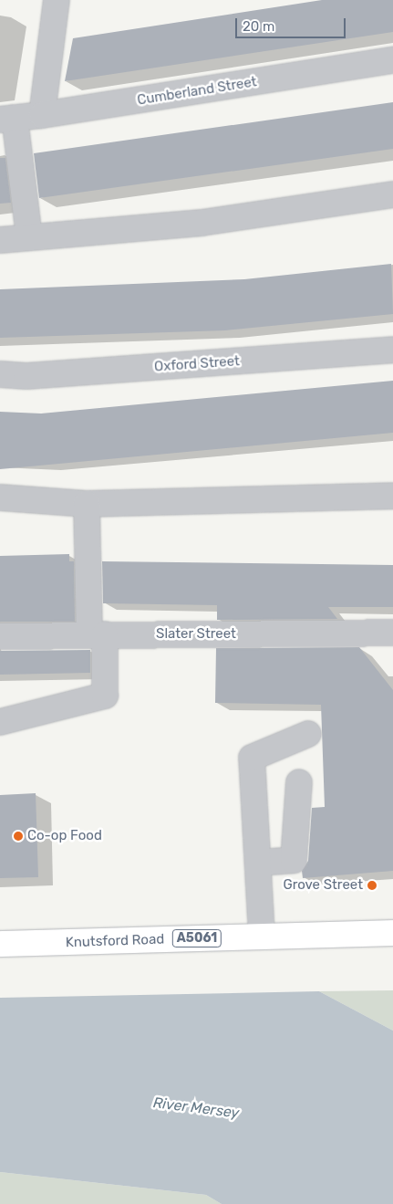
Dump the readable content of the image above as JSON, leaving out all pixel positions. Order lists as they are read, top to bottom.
{
  "streets": {
    "highway": ["A5061", "Knutsford Road"],
    "street": ["Cumberland Street", "Oxford Street", "Slater Street"]
  },
  "water": ["River Mersey"],
  "places": ["Co-op Food", "Grove Street"],
  "scale_bar": "20 m"
}
